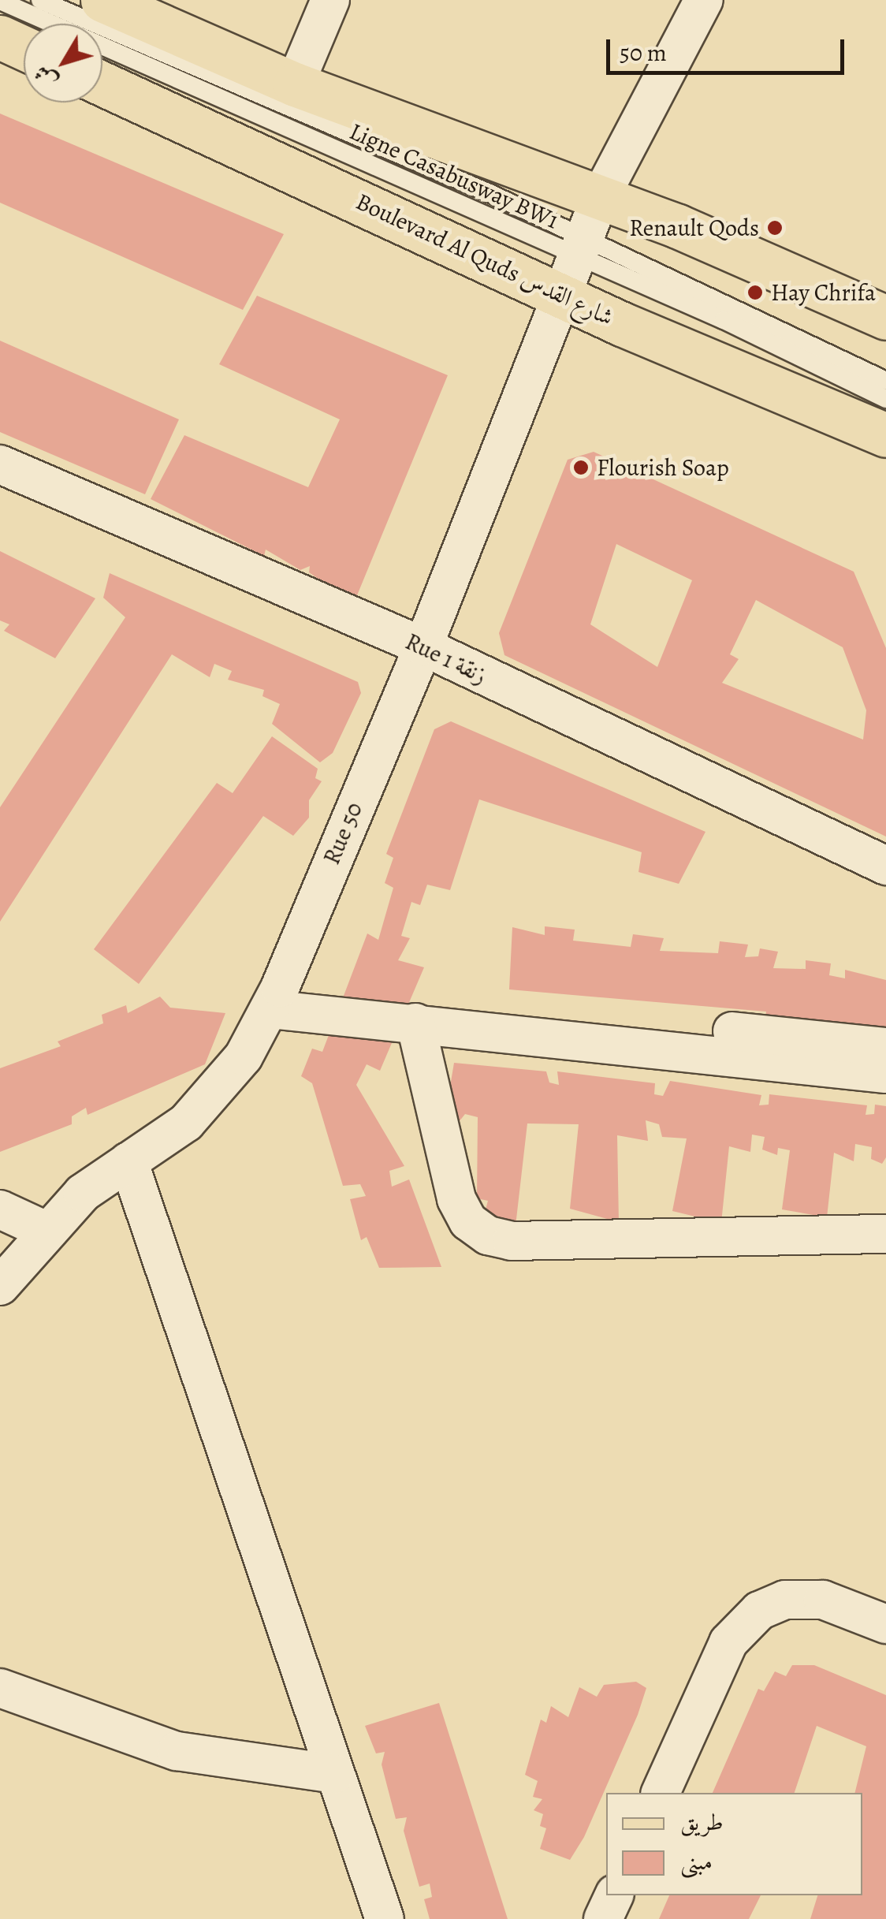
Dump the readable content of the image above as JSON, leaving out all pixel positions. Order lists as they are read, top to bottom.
{
  "streets": {
    "main road": ["Boulevard Al Quds شارع القدس"],
    "street": ["Rue 1 زنقة", "Rue 50"],
    "lane": ["Ligne Casabusway BW1"]
  },
  "crossings": [
    ["Ligne Casabusway BW1", "Boulevard Al Quds شارع القدس"],
    ["Ligne Casabusway BW1", "Rue 50"],
    ["Boulevard Al Quds شارع القدس", "Rue 50"],
    ["Rue 1 زنقة", "Rue 50"]
  ],
  "places": ["Renault Qods", "Hay Chrifa", "Flourish Soap"],
  "legend": ["طريق", "مبنى"],
  "scale_bar": "50 m",
  "north": "bottom left"
}
